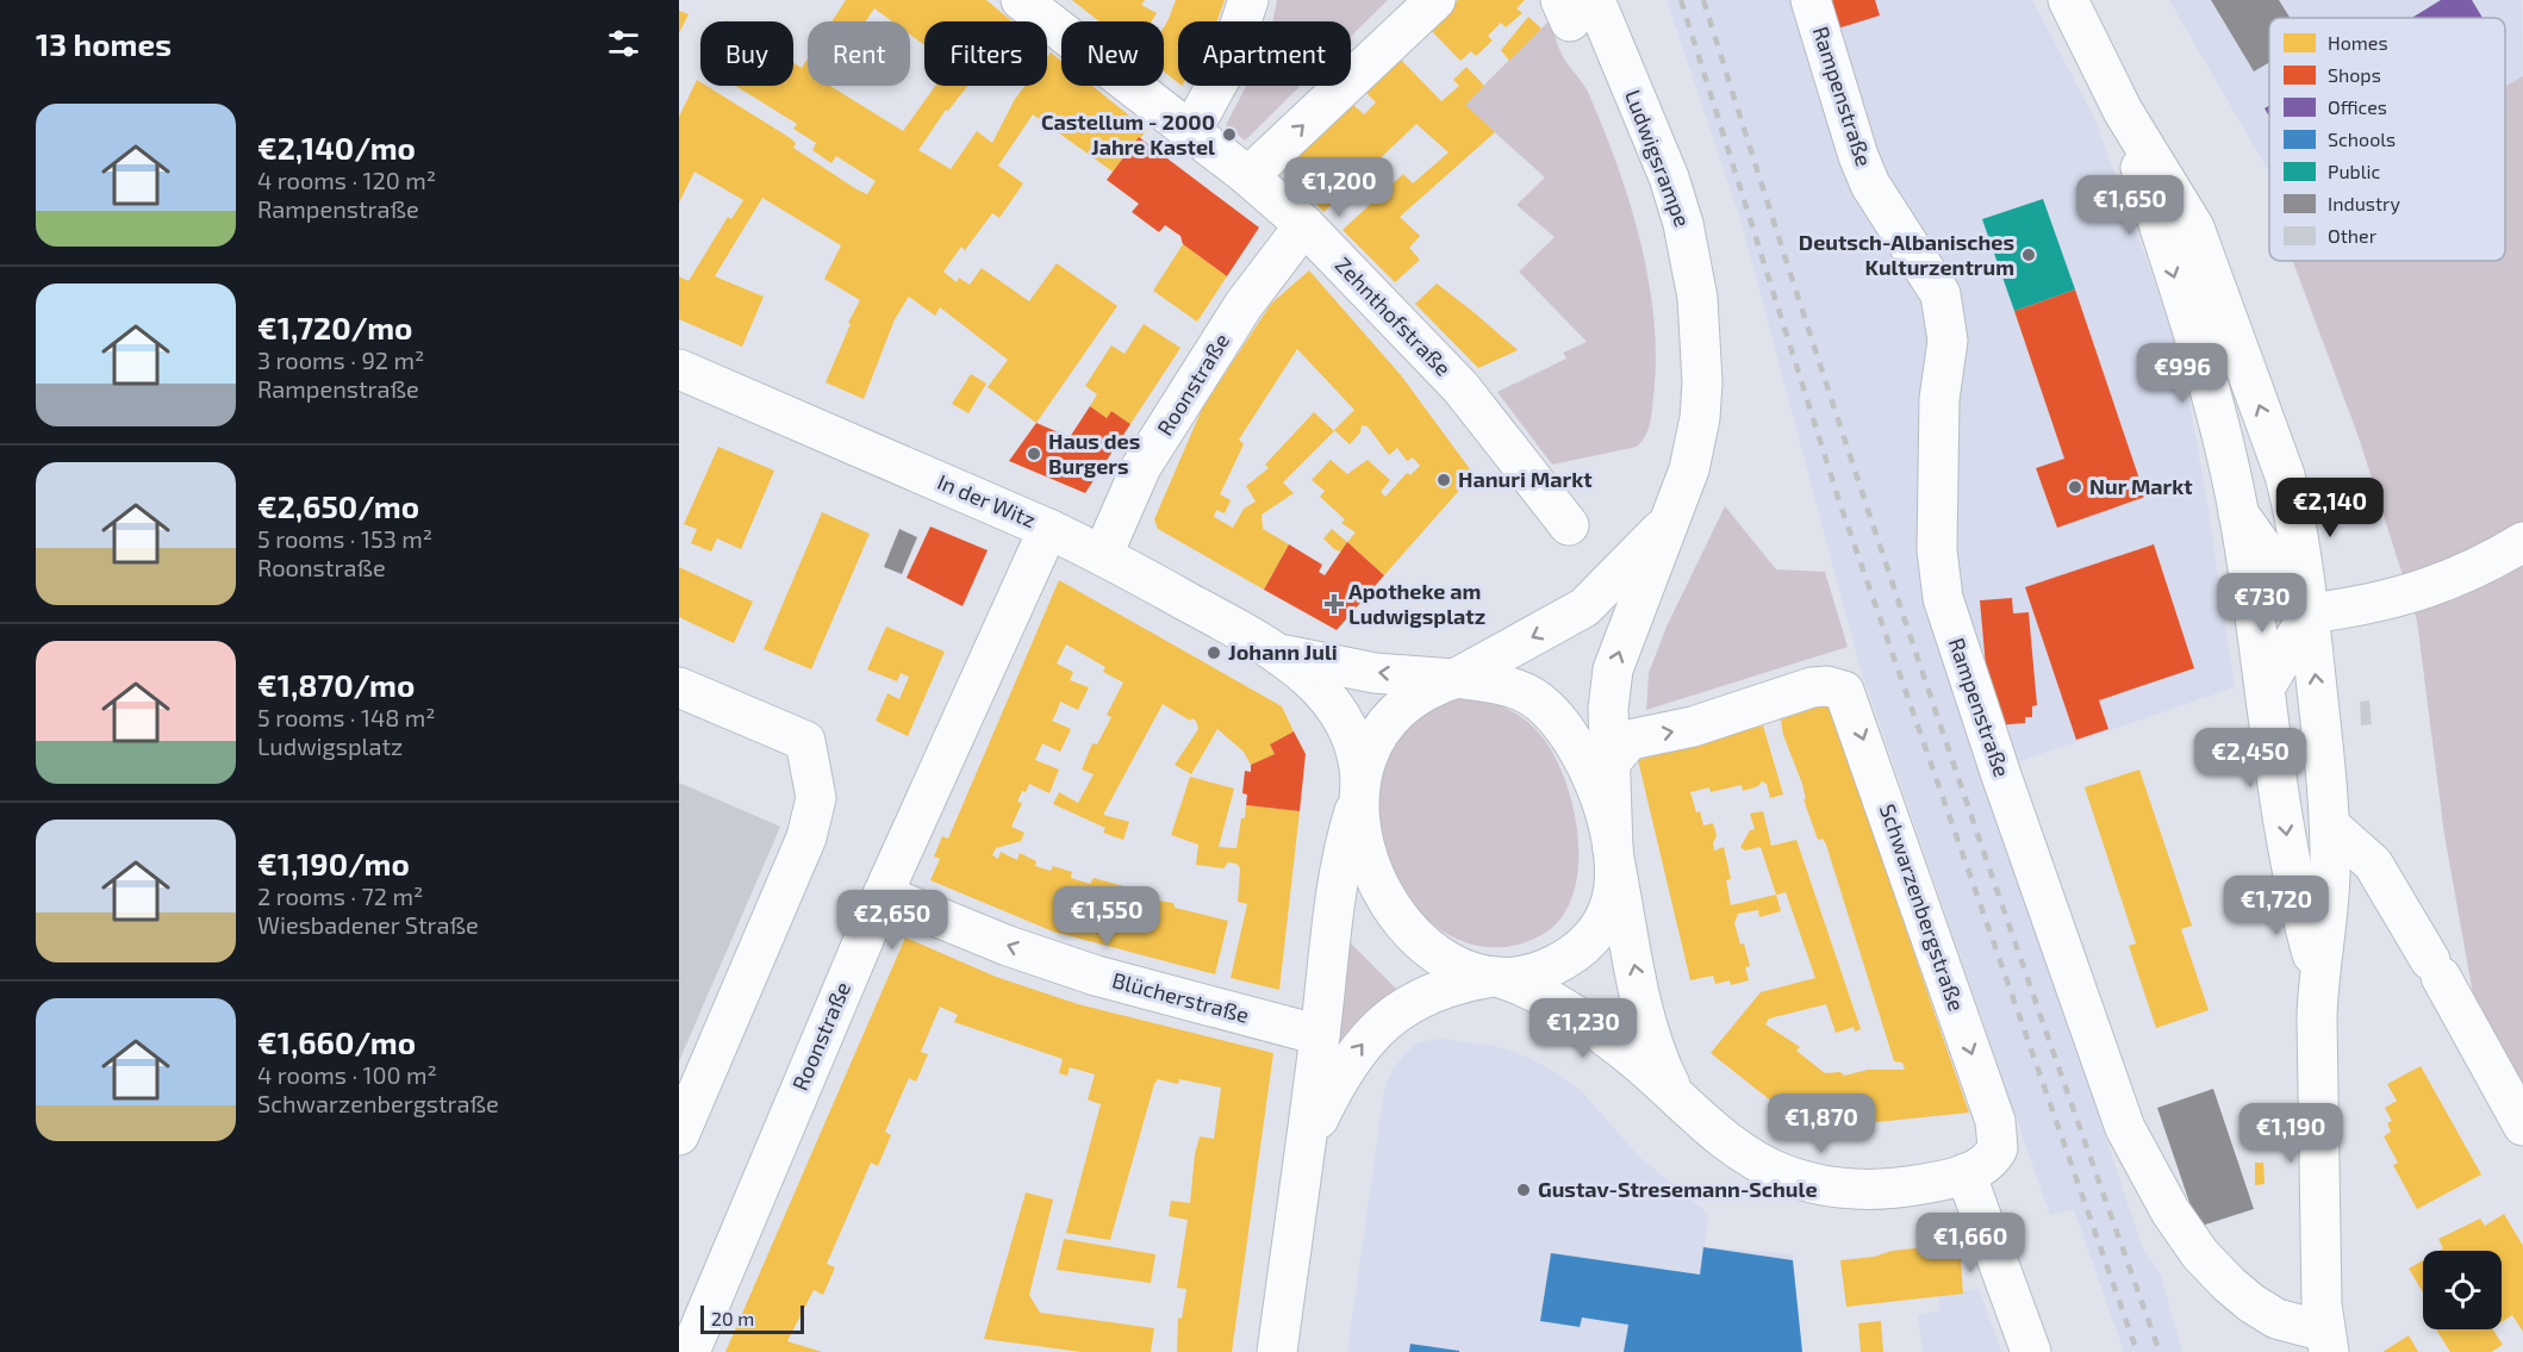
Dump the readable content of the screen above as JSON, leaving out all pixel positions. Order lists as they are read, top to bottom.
{
  "streets": {
    "main road": [
      "Rampenstraße",
      "Ludwigsrampe",
      "Zehnthofstraße",
      "Roonstraße",
      "In der Witz",
      "Schwarzenbergstraße",
      "Blücherstraße"
    ]
  },
  "crossings": [
    ["Ludwigsrampe", "In der Witz"],
    ["Ludwigsrampe", "Schwarzenbergstraße"],
    ["Ludwigsrampe", "Blücherstraße"],
    ["Zehnthofstraße", "Roonstraße"],
    ["Roonstraße", "In der Witz"],
    ["Roonstraße", "Blücherstraße"],
    ["In der Witz", "Schwarzenbergstraße"]
  ],
  "one_way": ["Blücherstraße"],
  "places": {
    "other": [
      "Castellum - 2000 Jahre Kastel",
      "Deutsch-Albanisches Kulturzentrum",
      "Haus des Burgers",
      "Hanuri Markt",
      "Nur Markt",
      "Johann Juli",
      "Gustav-Stresemann-Schule"
    ],
    "health": ["Apotheke am Ludwigsplatz"]
  },
  "legend": [
    "Homes",
    "Shops",
    "Offices",
    "Schools",
    "Public",
    "Industry",
    "Other"
  ],
  "scale_bar": "20 m",
  "page": {
    "heading": "13 homes",
    "chip": [
      "Buy",
      "Rent",
      "Filters",
      "New",
      "Apartment"
    ],
    "list": [
      {
        "name": "€2,140/mo",
        "note": "4 rooms · 120 m² · Rampenstraße"
      },
      {
        "name": "€1,720/mo",
        "note": "3 rooms · 92 m² · Rampenstraße"
      },
      {
        "name": "€2,650/mo",
        "note": "5 rooms · 153 m² · Roonstraße"
      },
      {
        "name": "€1,870/mo",
        "note": "5 rooms · 148 m² · Ludwigsplatz"
      },
      {
        "name": "€1,190/mo",
        "note": "2 rooms · 72 m² · Wiesbadener Straße"
      },
      {
        "name": "€1,660/mo",
        "note": "4 rooms · 100 m² · Schwarzenbergstraße"
      }
    ],
    "price": [
      "€1,200",
      "€1,650",
      "€996",
      "€2,140",
      "€730",
      "€2,450",
      "€1,720",
      "€1,550",
      "€2,650",
      "€1,230",
      "€1,870",
      "€1,190",
      "€1,660"
    ],
    "scale": "20 m"
  }
}
